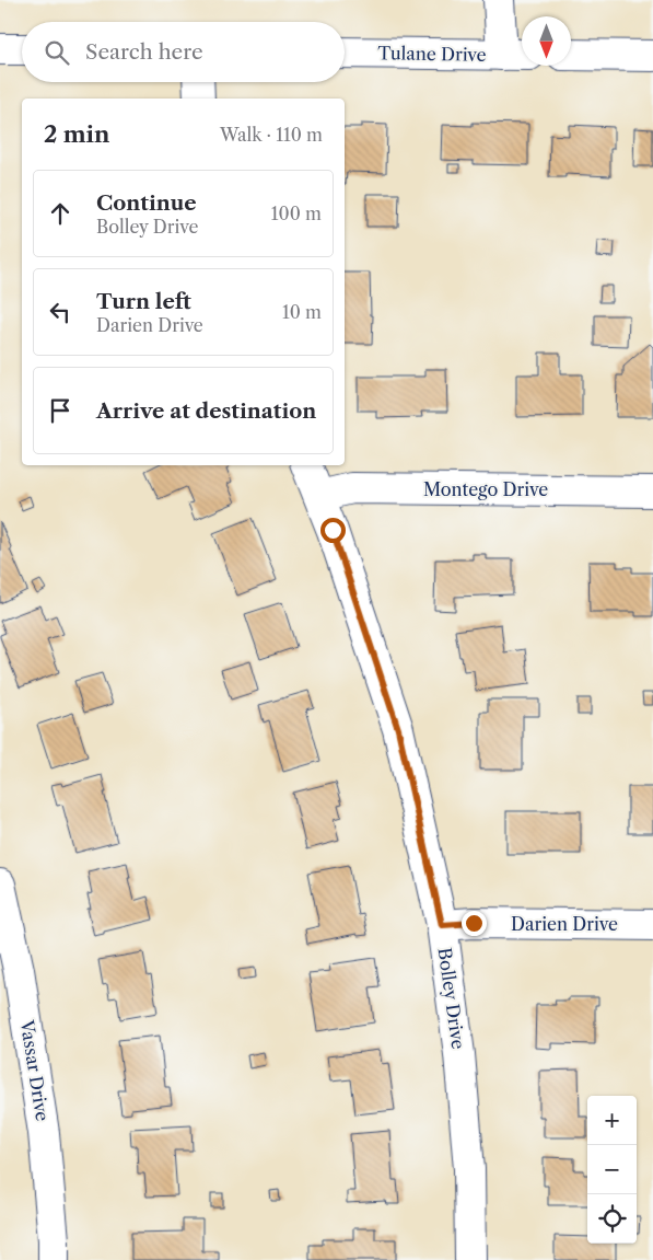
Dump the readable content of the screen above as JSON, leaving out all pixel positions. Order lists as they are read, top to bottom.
{
  "streets": {
    "street": [
      "Tulane Drive",
      "Montego Drive",
      "Darien Drive",
      "Bolley Drive",
      "Vassar Drive"
    ]
  },
  "crossings": [
    ["Montego Drive", "Bolley Drive"],
    ["Darien Drive", "Bolley Drive"]
  ],
  "north": "bottom",
  "page": {
    "search": "Search here",
    "heading": ["2 min", "Walk · 110 m"],
    "list": [
      ["Continue", "Bolley Drive", "100 m"],
      ["Turn left", "Darien Drive", "10 m"],
      "Arrive at destination"
    ],
    "map_buttons": ["+", "−"]
  }
}
